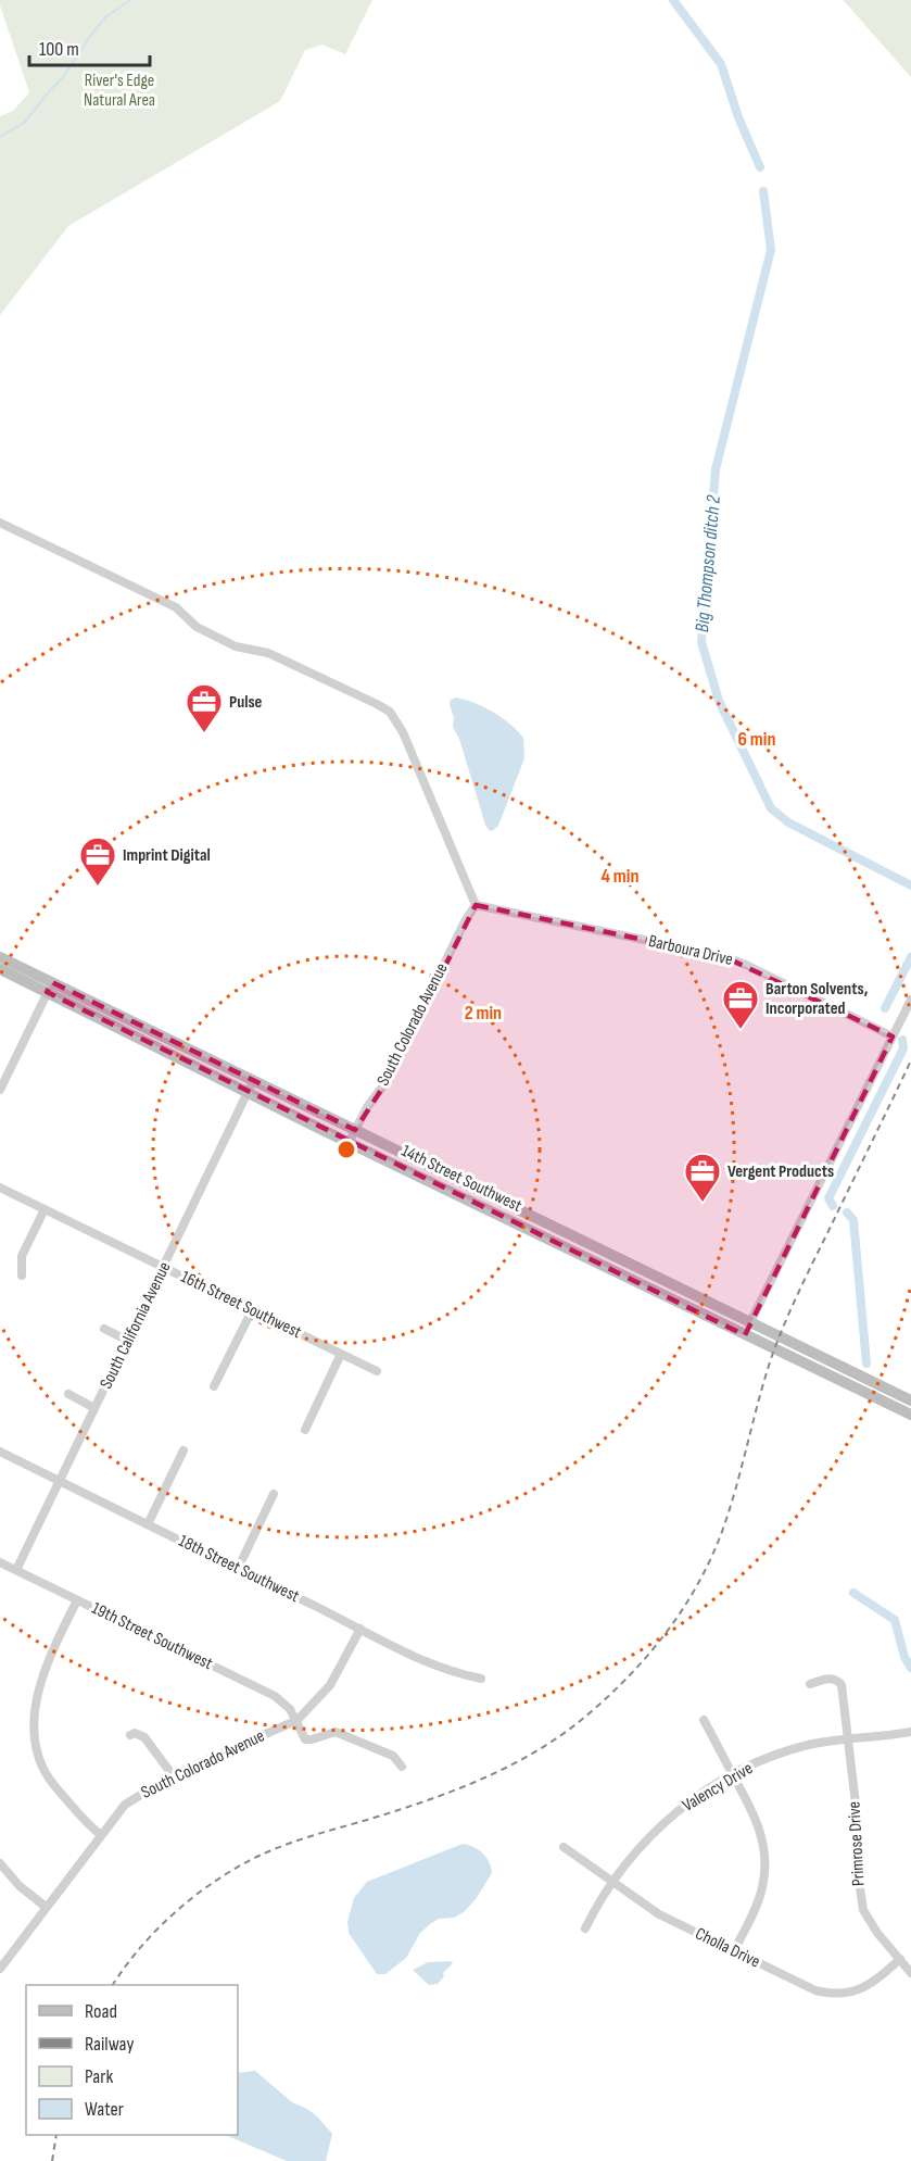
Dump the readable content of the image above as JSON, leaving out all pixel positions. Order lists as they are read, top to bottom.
{
  "streets": {
    "main road": ["14th Street Southwest"],
    "street": [
      "Barboura Drive",
      "South Colorado Avenue",
      "16th Street Southwest",
      "South California Avenue",
      "18th Street Southwest",
      "19th Street Southwest",
      "Valency Drive",
      "Primrose Drive",
      "Cholla Drive"
    ]
  },
  "crossings": [
    ["Barboura Drive", "South Colorado Avenue"],
    ["South Colorado Avenue", "14th Street Southwest"],
    ["South Colorado Avenue", "18th Street Southwest"],
    ["South Colorado Avenue", "19th Street Southwest"],
    ["14th Street Southwest", "South California Avenue"],
    ["16th Street Southwest", "South California Avenue"],
    ["South California Avenue", "18th Street Southwest"],
    ["South California Avenue", "19th Street Southwest"],
    ["Valency Drive", "Primrose Drive"],
    ["Valency Drive", "Cholla Drive"],
    ["Primrose Drive", "Cholla Drive"]
  ],
  "water": ["Big Thompson ditch 2"],
  "parks": ["River's Edge Natural Area"],
  "places": {
    "office": [
      "Pulse",
      "Imprint Digital",
      "Barton Solvents, Incorporated",
      "Vergent Products"
    ]
  },
  "legend": [
    "Road",
    "Railway",
    "Park",
    "Water"
  ],
  "scale_bar": "100 m",
  "rings": ["6 min", "4 min", "2 min"]
}
